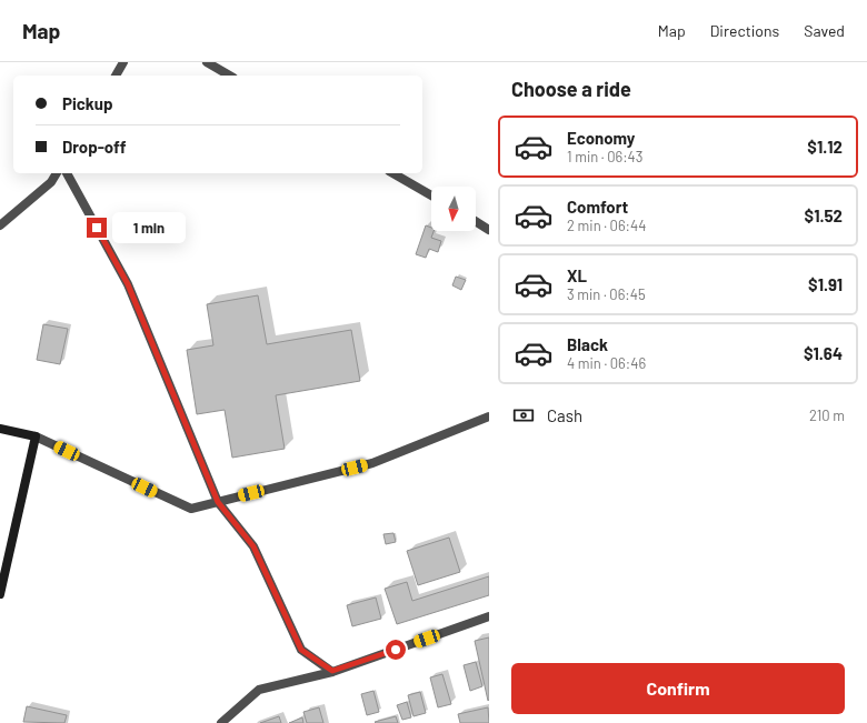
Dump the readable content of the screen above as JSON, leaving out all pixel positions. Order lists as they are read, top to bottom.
{
  "north": "bottom",
  "page": {
    "header": "Map",
    "nav": ["Map", "Directions", "Saved"],
    "heading": "Choose a ride",
    "banner": ["Pickup", "Drop-off"],
    "list": [
      {
        "name": "Economy",
        "note": "1 min · 06:43",
        "value": "$1.12"
      },
      {
        "name": "Comfort",
        "note": "2 min · 06:44",
        "value": "$1.52"
      },
      {
        "name": "XL",
        "note": "3 min · 06:45",
        "value": "$1.91"
      },
      {
        "name": "Black",
        "note": "4 min · 06:46",
        "value": "$1.64"
      }
    ],
    "bubble": "1 min",
    "pay": ["Cash", "210 m"],
    "buttons": "Confirm"
  }
}
